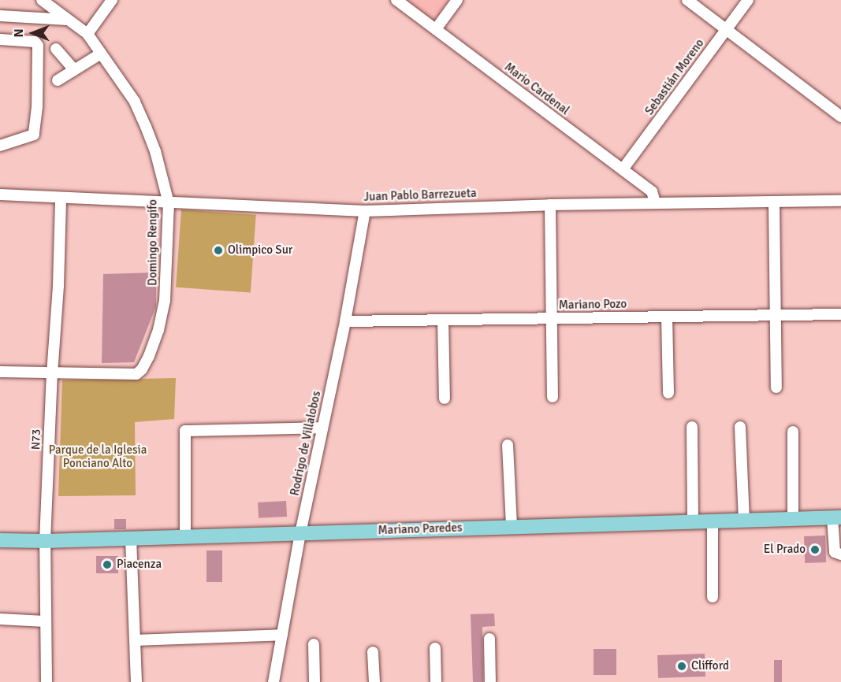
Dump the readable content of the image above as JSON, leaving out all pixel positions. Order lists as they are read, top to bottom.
{
  "streets": {
    "main road": ["Mariano Paredes"],
    "street": [
      "Sebastián Moreno",
      "Mario Cardenal",
      "Juan Pablo Barrezueta",
      "Domingo Rengifo",
      "Mariano Pozo",
      "N73",
      "Rodrigo de Villalobos"
    ]
  },
  "crossings": [
    ["Sebastián Moreno", "Mario Cardenal"],
    ["Mario Cardenal", "Juan Pablo Barrezueta"],
    ["Juan Pablo Barrezueta", "Domingo Rengifo"],
    ["Juan Pablo Barrezueta", "N73"],
    ["Juan Pablo Barrezueta", "Rodrigo de Villalobos"],
    ["Domingo Rengifo", "N73"],
    ["Mariano Pozo", "Rodrigo de Villalobos"],
    ["N73", "Mariano Paredes"],
    ["Rodrigo de Villalobos", "Mariano Paredes"]
  ],
  "parks": ["Parque de la Iglesia Ponciano Alto"],
  "places": [
    "Olimpico Sur",
    "El Prado",
    "Piacenza",
    "Clifford"
  ],
  "north": "left"
}
